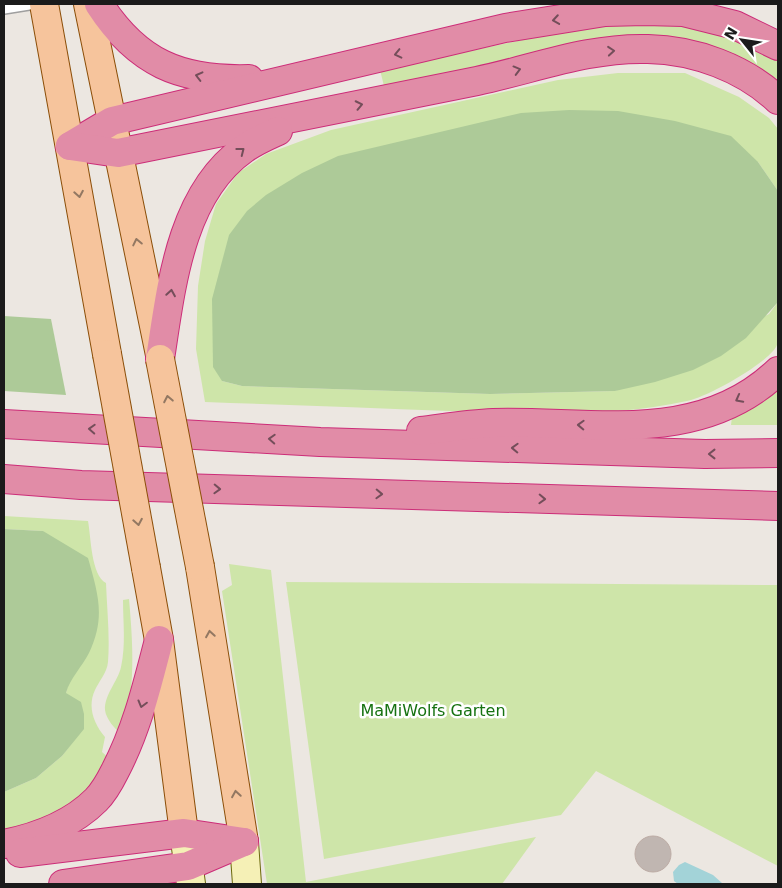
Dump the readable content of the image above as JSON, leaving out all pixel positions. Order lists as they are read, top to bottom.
{
  "parks": ["MaMiWolfs Garten"],
  "north": "top left"
}
